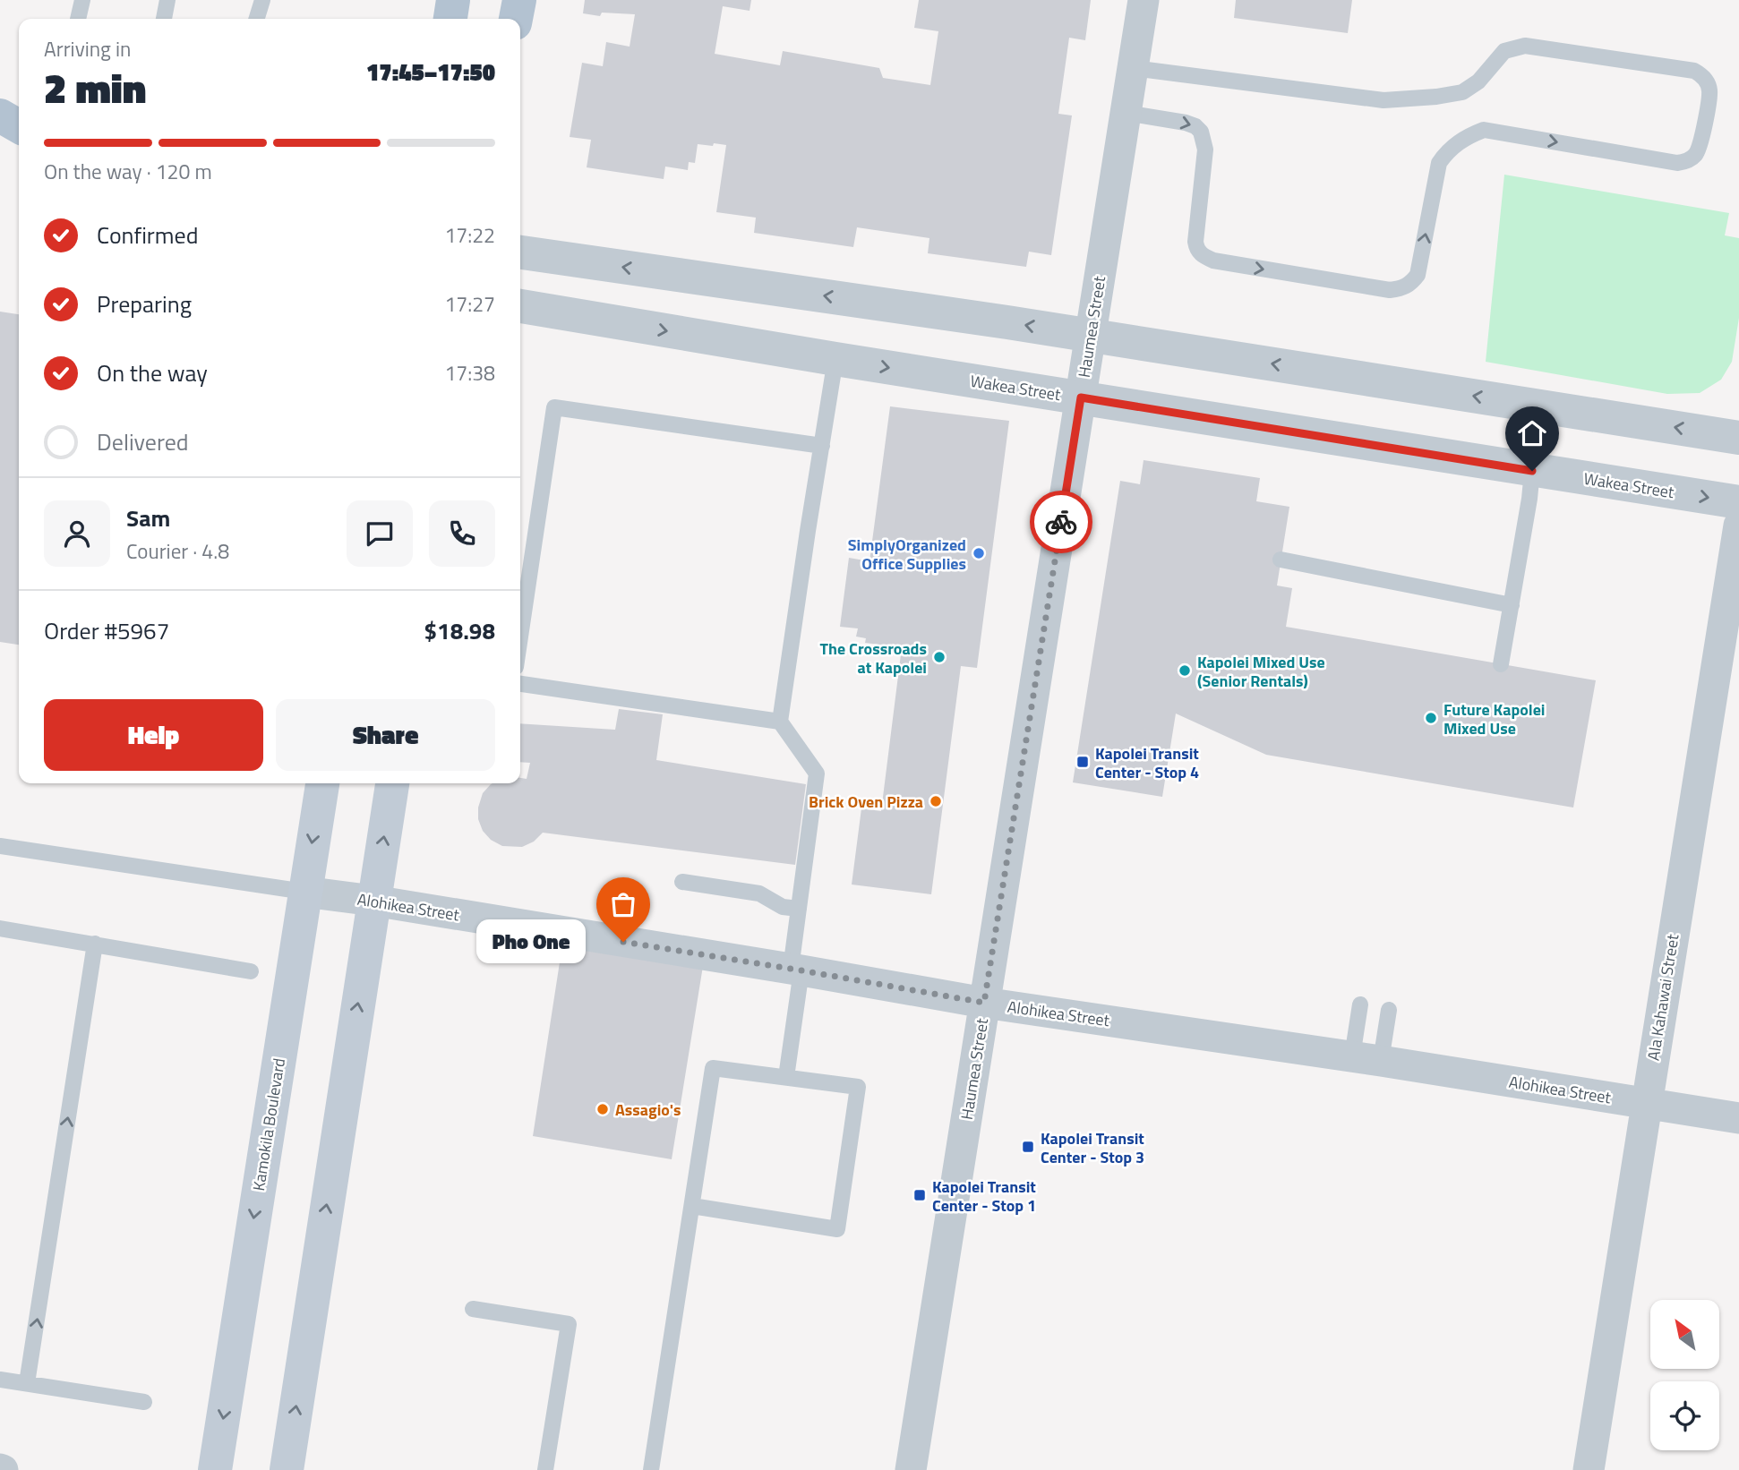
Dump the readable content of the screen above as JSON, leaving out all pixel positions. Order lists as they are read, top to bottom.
{
  "streets": {
    "main road": ["Kamokila Boulevard"],
    "street": [
      "Haumea Street",
      "Wakea Street",
      "Alohikea Street",
      "Ala Kahawai Street"
    ]
  },
  "crossings": [
    ["Haumea Street", "Wakea Street"],
    ["Haumea Street", "Alohikea Street"],
    ["Alohikea Street", "Ala Kahawai Street"],
    ["Alohikea Street", "Kamokila Boulevard"]
  ],
  "places": {
    "other": [
      "SimplyOrganized Office Supplies",
      "The Crossroads at Kapolei",
      "Kapolei Mixed Use (Senior Rentals)",
      "Future Kapolei Mixed Use",
      "Brick Oven Pizza",
      "Pho One",
      "Assagio's"
    ],
    "transit": ["Kapolei Transit Center - Stop 4", "Kapolei Transit Center - Stop 3", "Kapolei Transit Center - Stop 1"]
  },
  "north": "top left",
  "page": {
    "heading": ["2 min", "Arriving in", "17:45–17:50"],
    "panel": [
      "Sam",
      "Courier · 4.8",
      "Order #5967",
      "$18.98"
    ],
    "bar": "On the way · 120 m",
    "list": [
      ["Confirmed", "17:22"],
      ["Preparing", "17:27"],
      ["On the way", "17:38"],
      "Delivered"
    ],
    "buttons": ["Help", "Share"],
    "bubble": "Pho One"
  }
}
